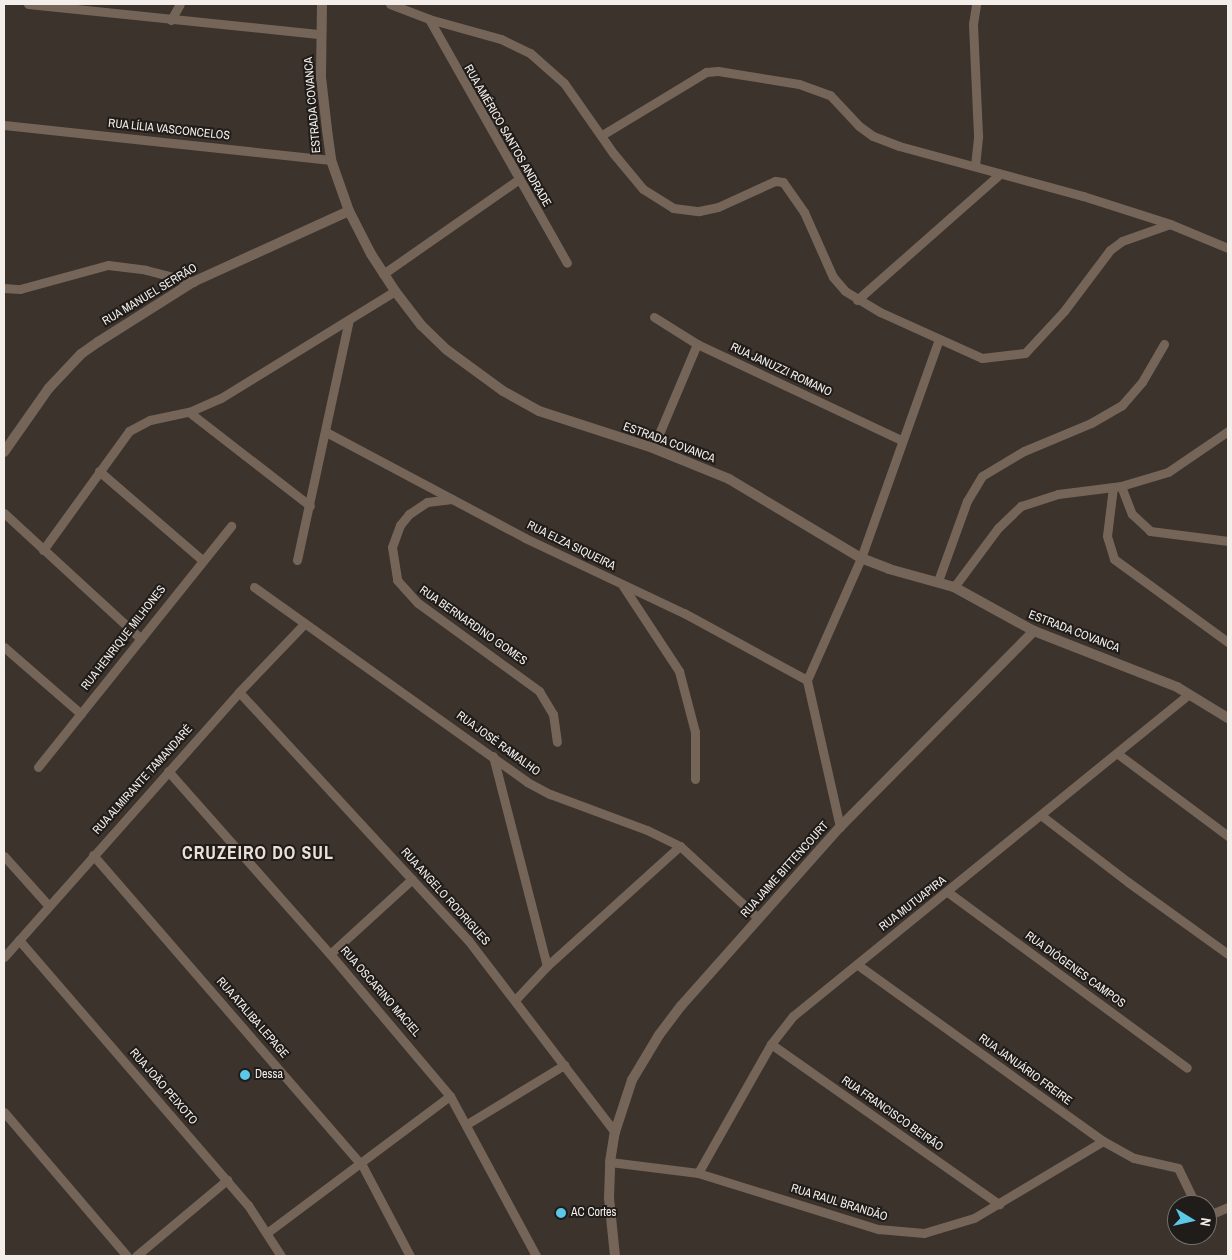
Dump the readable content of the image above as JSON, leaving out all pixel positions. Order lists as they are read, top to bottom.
{
  "streets": {
    "street": [
      "ESTRADA COVANCA",
      "RUA LÍLIA VASCONCELOS",
      "RUA AMÉRICO SANTOS ANDRADE",
      "RUA MANUEL SERRÃO",
      "RUA JANUZZI ROMANO",
      "RUA ELZA SIQUEIRA",
      "RUA BERNARDINO GOMES",
      "RUA HENRIQUE MILHONES",
      "RUA JOSÉ RAMALHO",
      "RUA ALMIRANTE TAMANDARÉ",
      "RUA JAIME BITTENCOURT",
      "RUA ANGELO RODRIGUES",
      "RUA MUTUAPIRA",
      "RUA DIÓGENES CAMPOS",
      "RUA OSCARINO MACIEL",
      "RUA ATALIBA LEPAGE",
      "RUA JANUÁRIO FREIRE",
      "RUA JOÃO PEIXOTO",
      "RUA FRANCISCO BEIRÃO",
      "RUA RAUL BRANDÃO"
    ]
  },
  "crossings": [
    ["ESTRADA COVANCA", "RUA LÍLIA VASCONCELOS"],
    ["ESTRADA COVANCA", "RUA MANUEL SERRÃO"],
    ["ESTRADA COVANCA", "RUA JAIME BITTENCOURT"],
    ["ESTRADA COVANCA", "RUA MUTUAPIRA"],
    ["RUA ELZA SIQUEIRA", "RUA BERNARDINO GOMES"],
    ["RUA JOSÉ RAMALHO", "RUA ALMIRANTE TAMANDARÉ"],
    ["RUA JOSÉ RAMALHO", "RUA JAIME BITTENCOURT"],
    ["RUA ALMIRANTE TAMANDARÉ", "RUA ANGELO RODRIGUES"],
    ["RUA ALMIRANTE TAMANDARÉ", "RUA OSCARINO MACIEL"],
    ["RUA ALMIRANTE TAMANDARÉ", "RUA ATALIBA LEPAGE"],
    ["RUA ALMIRANTE TAMANDARÉ", "RUA JOÃO PEIXOTO"],
    ["RUA JAIME BITTENCOURT", "RUA ANGELO RODRIGUES"],
    ["RUA JAIME BITTENCOURT", "RUA RAUL BRANDÃO"],
    ["RUA MUTUAPIRA", "RUA DIÓGENES CAMPOS"],
    ["RUA MUTUAPIRA", "RUA JANUÁRIO FREIRE"],
    ["RUA MUTUAPIRA", "RUA FRANCISCO BEIRÃO"],
    ["RUA MUTUAPIRA", "RUA RAUL BRANDÃO"],
    ["RUA JANUÁRIO FREIRE", "RUA RAUL BRANDÃO"],
    ["RUA FRANCISCO BEIRÃO", "RUA RAUL BRANDÃO"]
  ],
  "districts": ["CRUZEIRO DO SUL"],
  "places": ["Dessa", "AC Cortes"],
  "north": "right"
}
